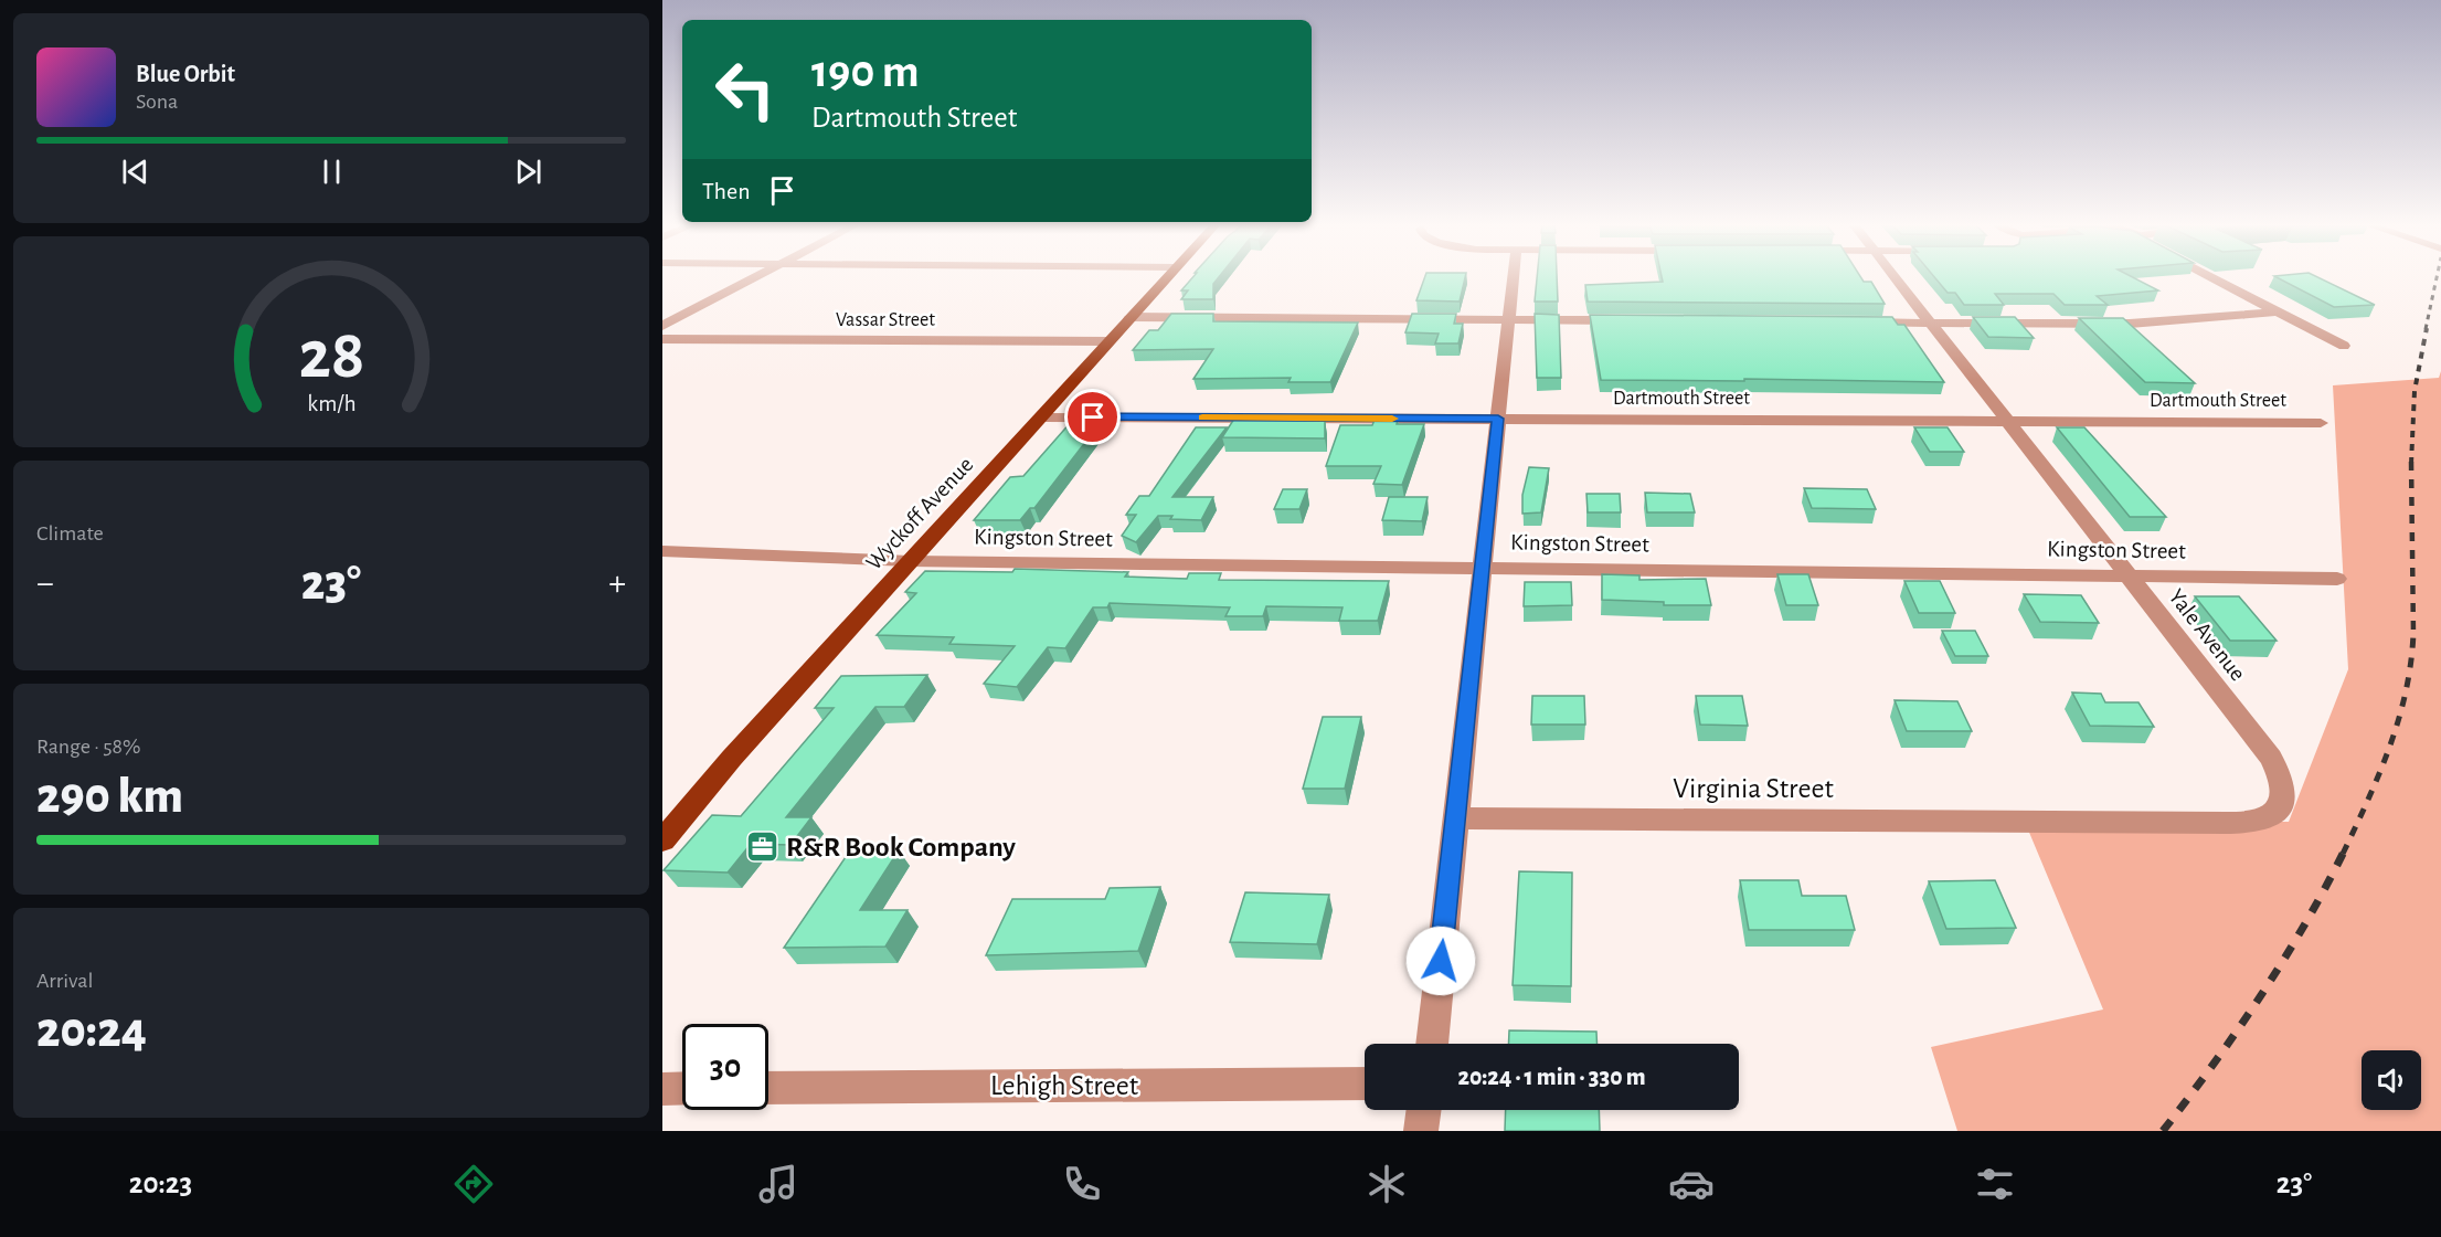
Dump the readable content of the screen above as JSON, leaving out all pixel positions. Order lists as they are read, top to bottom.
{
  "streets": {
    "main road": ["Wyckoff Avenue"],
    "street": [
      "Vassar Street",
      "Dartmouth Street",
      "Kingston Street",
      "Yale Avenue",
      "Virginia Street",
      "Lehigh Street"
    ]
  },
  "crossings": [
    ["Vassar Street", "Wyckoff Avenue"],
    ["Dartmouth Street", "Wyckoff Avenue"],
    ["Dartmouth Street", "Yale Avenue"],
    ["Wyckoff Avenue", "Kingston Street"],
    ["Kingston Street", "Yale Avenue"],
    ["Yale Avenue", "Virginia Street"]
  ],
  "places": {
    "office": ["R&R Book Company"]
  },
  "page": {
    "turn": ["190 m", "Dartmouth Street"],
    "song": ["Blue Orbit", "Sona"],
    "then": "Then",
    "tile": [
      "Climate",
      ["Range · 58%", "290 km"],
      ["Arrival", "20:24"]
    ],
    "heat": ["−", "23°", "+"],
    "limit": "30",
    "trip": "20:24 · 1 min · 330 m",
    "tabs": ["20:23", "23°"],
    "gauge": ["28", "km/h"]
  }
}
